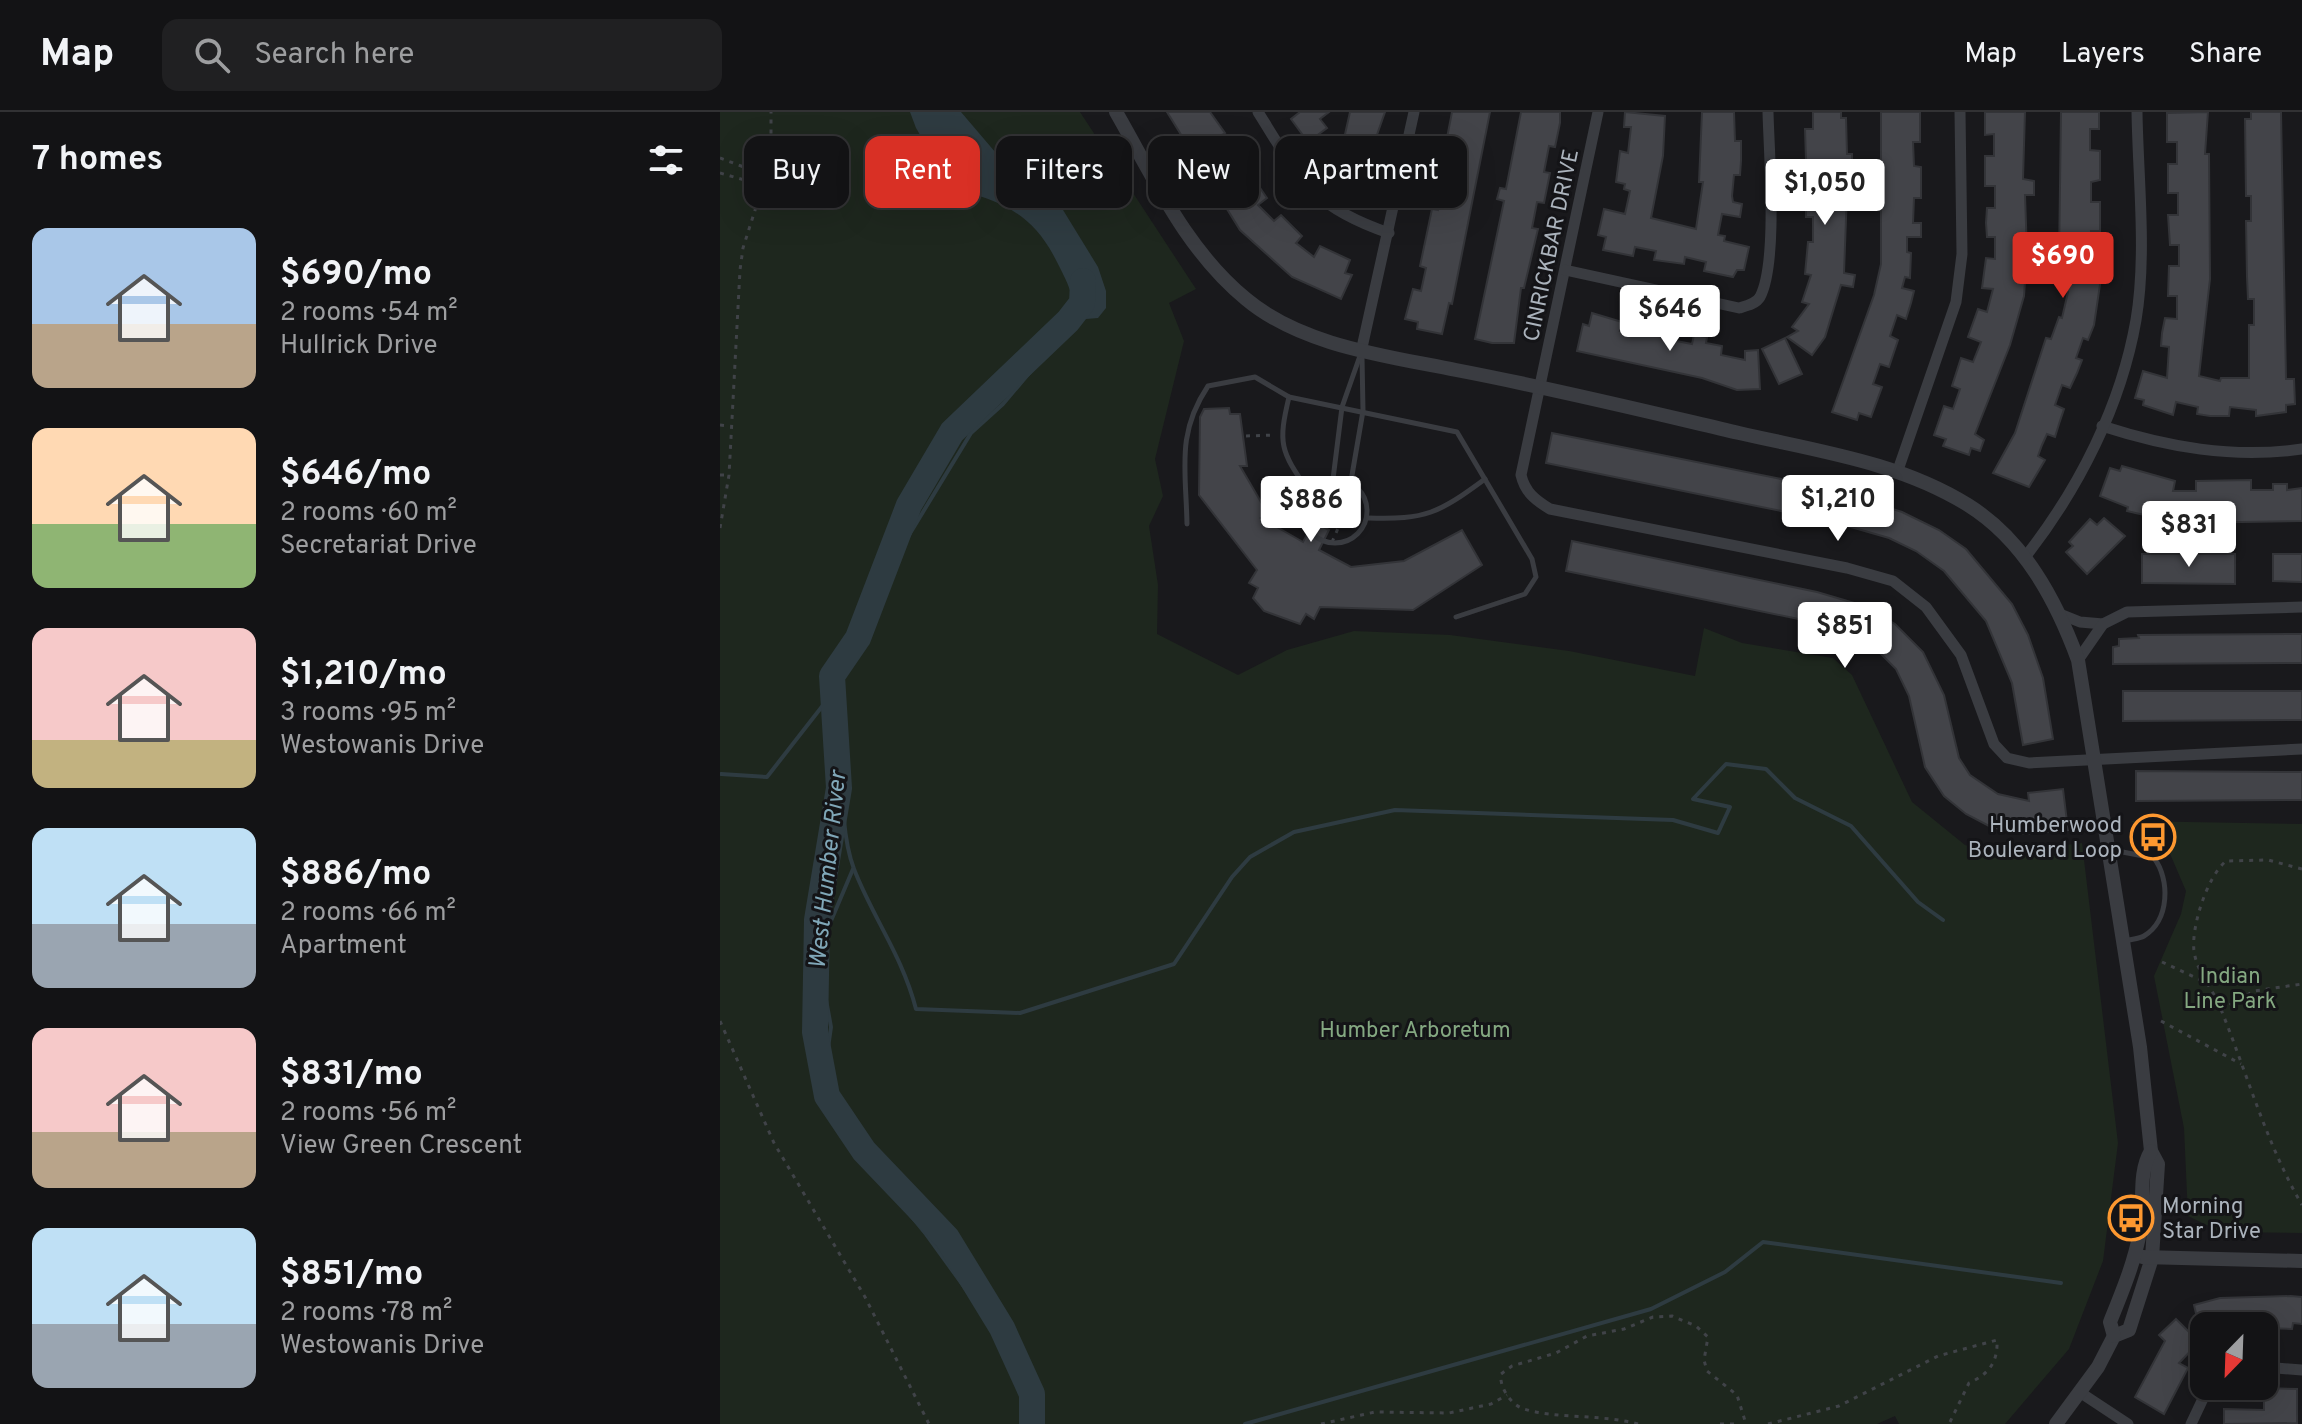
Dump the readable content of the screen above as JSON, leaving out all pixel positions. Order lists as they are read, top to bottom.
{
  "streets": {
    "street": ["CINRICKBAR DRIVE"]
  },
  "water": ["West Humber River"],
  "parks": ["Indian Line Park", "Humber Arboretum"],
  "places": {
    "bus stop": ["Humberwood Boulevard Loop", "Morning Star Drive"]
  },
  "north": "bottom left",
  "page": {
    "header": "Map",
    "search": "Search here",
    "nav": ["Map", "Layers", "Share"],
    "heading": "7 homes",
    "chip": [
      "Buy",
      "Rent",
      "Filters",
      "New",
      "Apartment"
    ],
    "price": [
      "$1,050",
      "$690",
      "$646",
      "$1,210",
      "$886",
      "$831",
      "$851"
    ],
    "list": [
      {
        "name": "$690/mo",
        "note": "2 rooms · 54 m² · Hullrick Drive"
      },
      {
        "name": "$646/mo",
        "note": "2 rooms · 60 m² · Secretariat Drive"
      },
      {
        "name": "$1,210/mo",
        "note": "3 rooms · 95 m² · Westowanis Drive"
      },
      {
        "name": "$886/mo",
        "note": "2 rooms · 66 m² · Apartment"
      },
      {
        "name": "$831/mo",
        "note": "2 rooms · 56 m² · View Green Crescent"
      },
      {
        "name": "$851/mo",
        "note": "2 rooms · 78 m² · Westowanis Drive"
      }
    ]
  }
}
